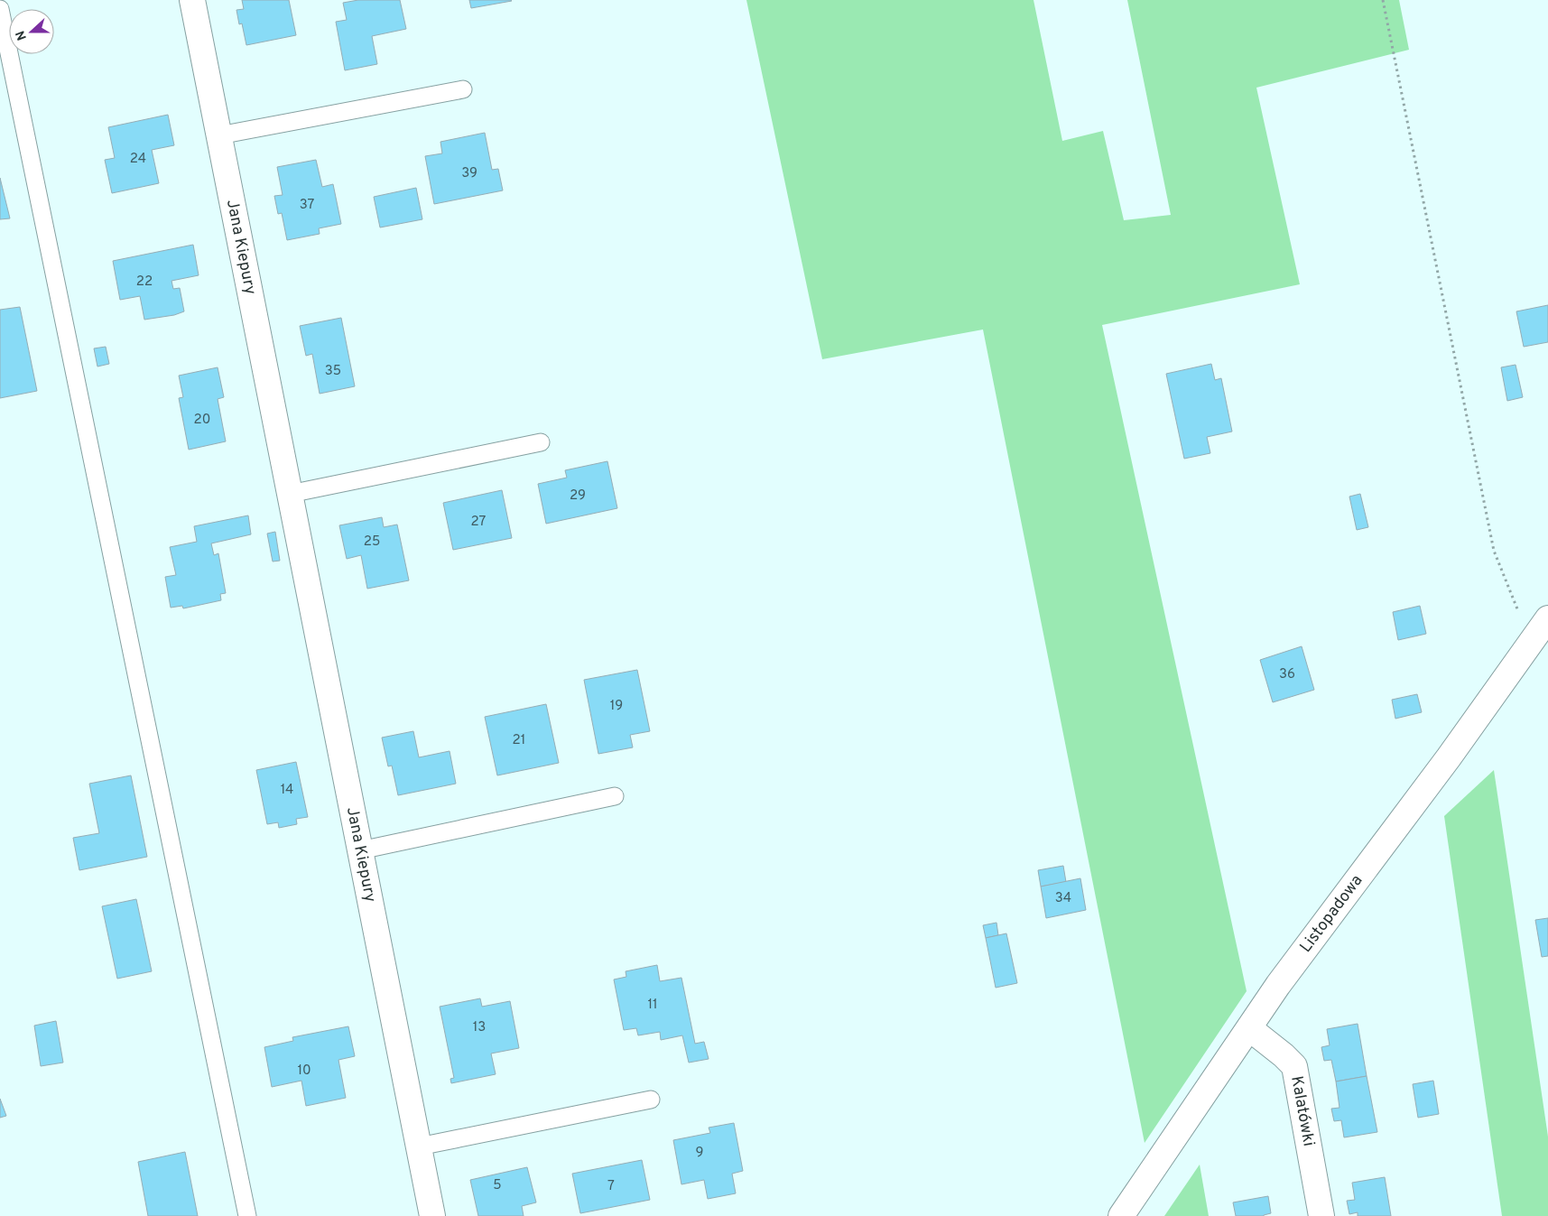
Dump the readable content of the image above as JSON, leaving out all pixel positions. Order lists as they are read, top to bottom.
{
  "streets": {
    "street": ["Jana Kiepury", "Listopadowa", "Kalatówki"]
  },
  "crossings": [
    ["Listopadowa", "Kalatówki"]
  ],
  "house_numbers": [
    "24",
    "39",
    "37",
    "22",
    "35",
    "20",
    "29",
    "27",
    "25",
    "36",
    "19",
    "21",
    "14",
    "34",
    "11",
    "13",
    "10",
    "9",
    "5",
    "7"
  ],
  "north": "left"
}
